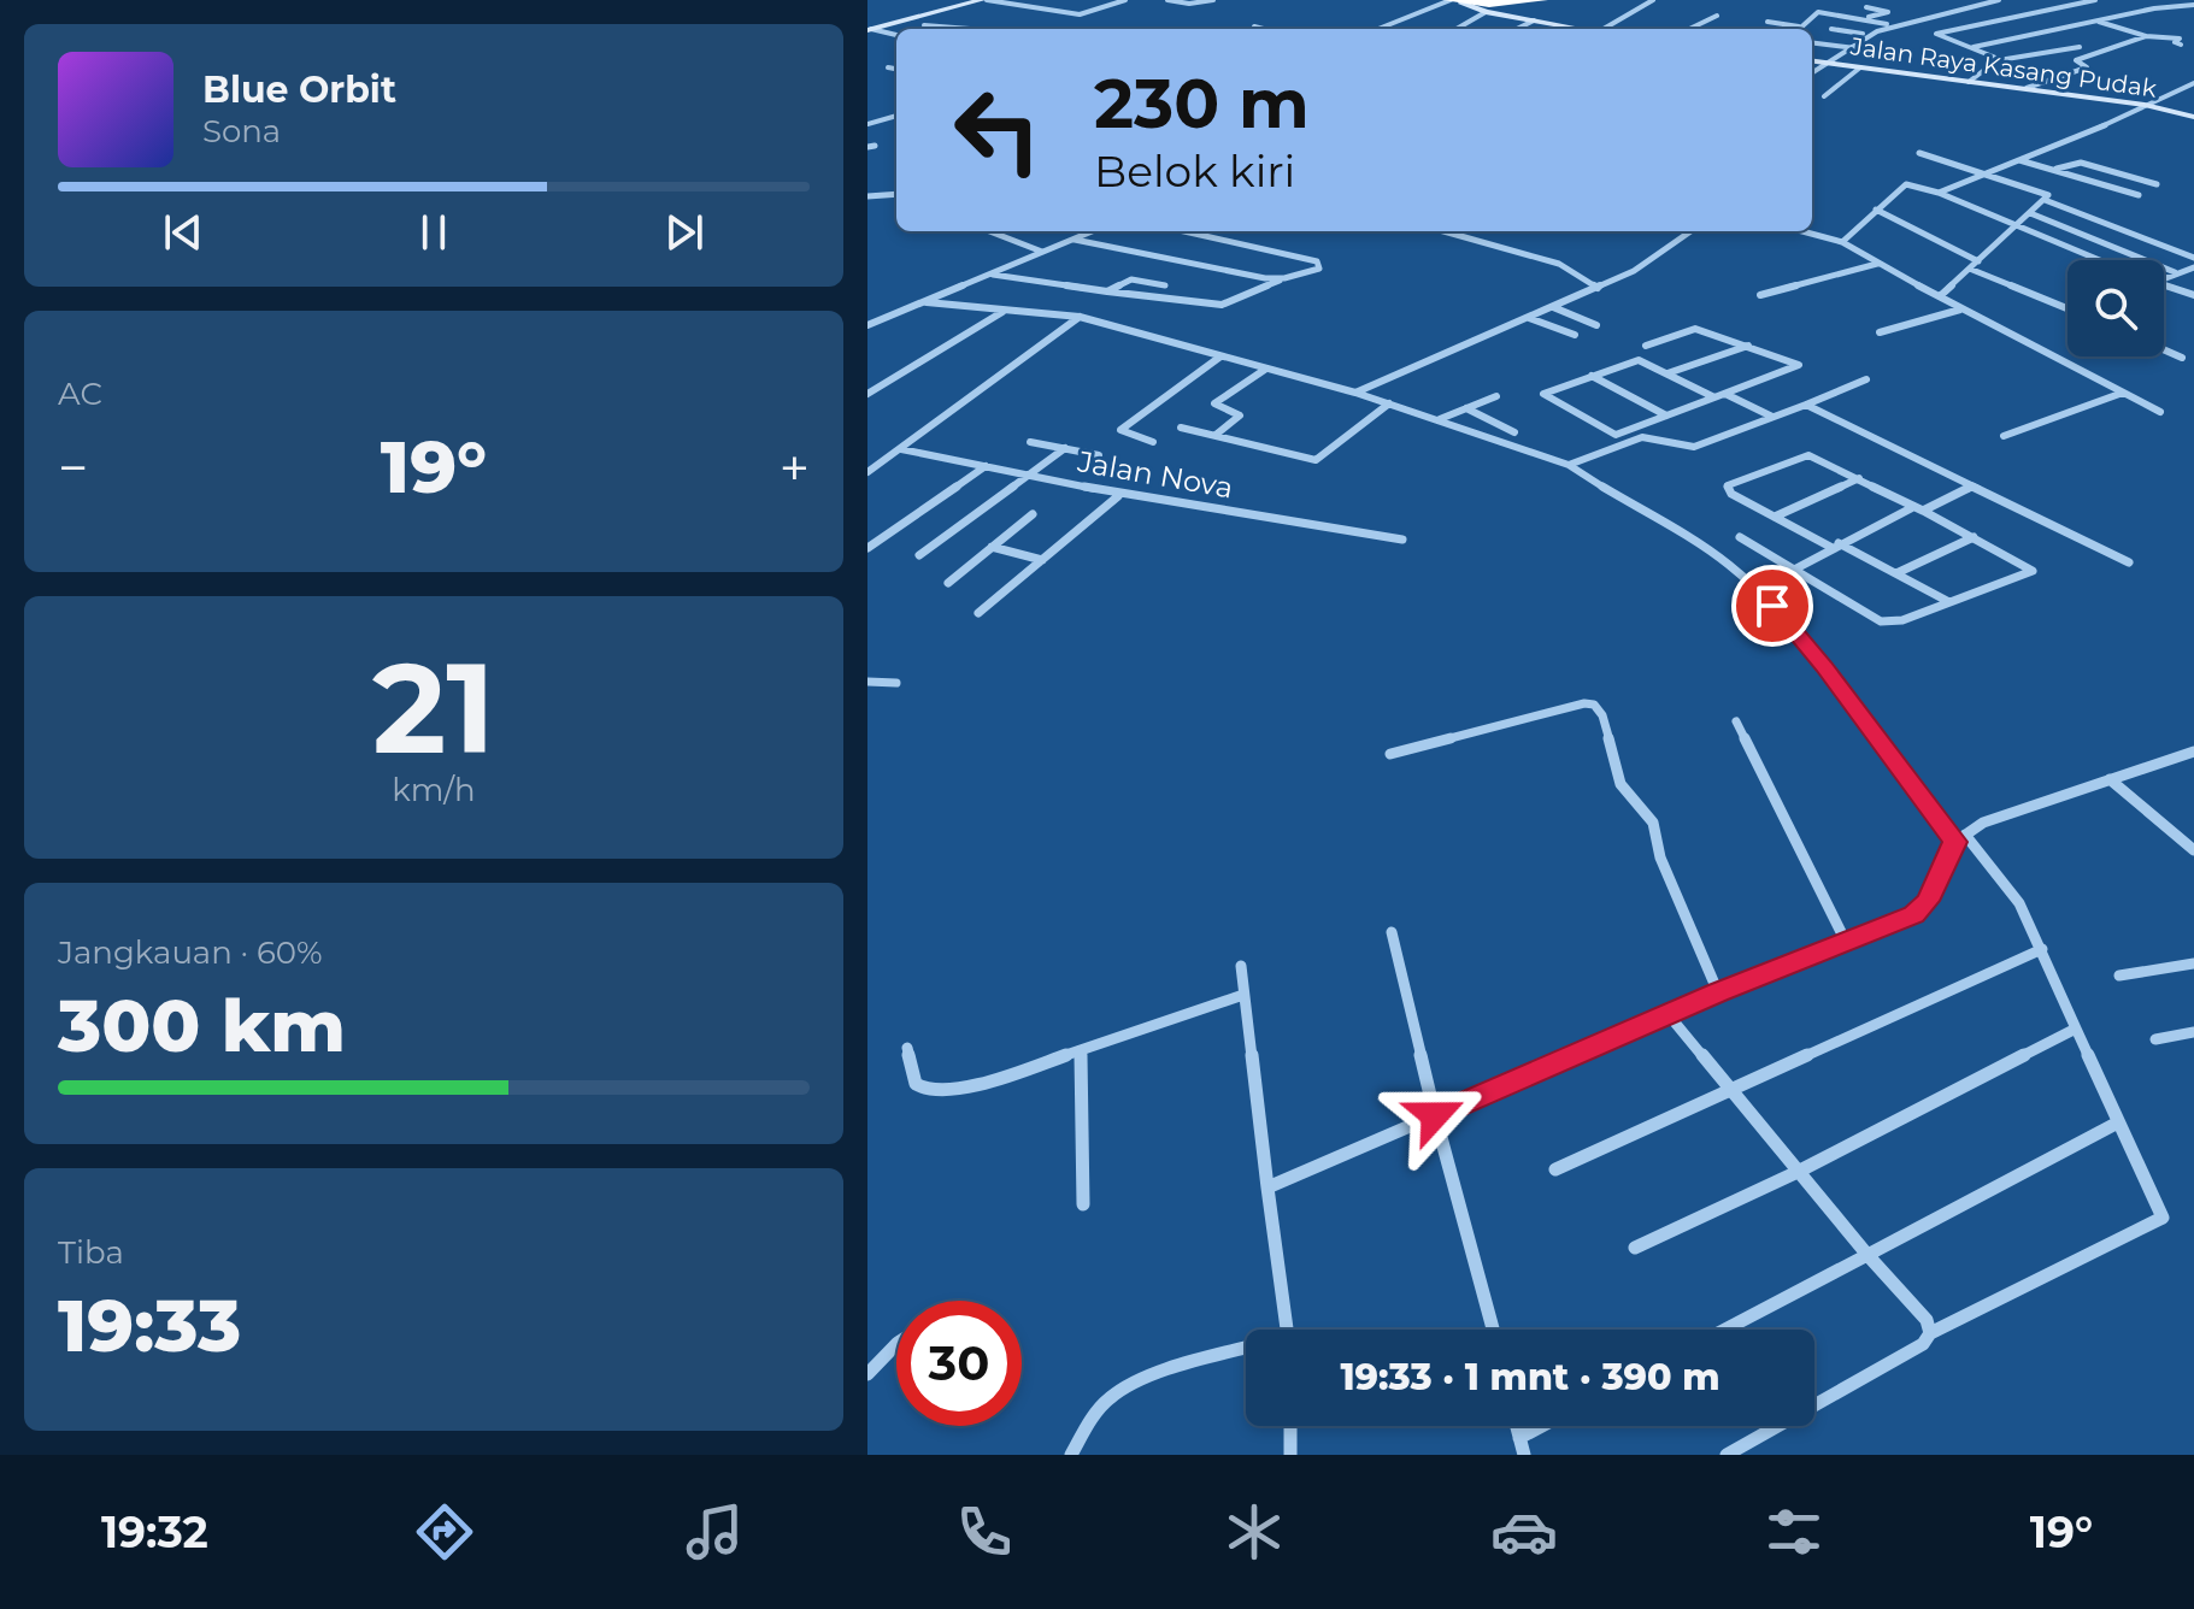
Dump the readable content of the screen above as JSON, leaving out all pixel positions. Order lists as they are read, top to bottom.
{
  "streets": {
    "street": ["Jalan Raya Kasang Pudak", "Jalan Nova"]
  },
  "page": {
    "turn": ["230 m", "Belok kiri"],
    "song": ["Blue Orbit", "Sona"],
    "tile": [
      "AC",
      ["21", "km/h"],
      ["Jangkauan · 60%", "300 km"],
      ["Tiba", "19:33"]
    ],
    "heat": ["−", "19°", "+"],
    "limit": "30",
    "trip": "19:33 · 1 mnt · 390 m",
    "tabs": ["19:32", "19°"]
  }
}
